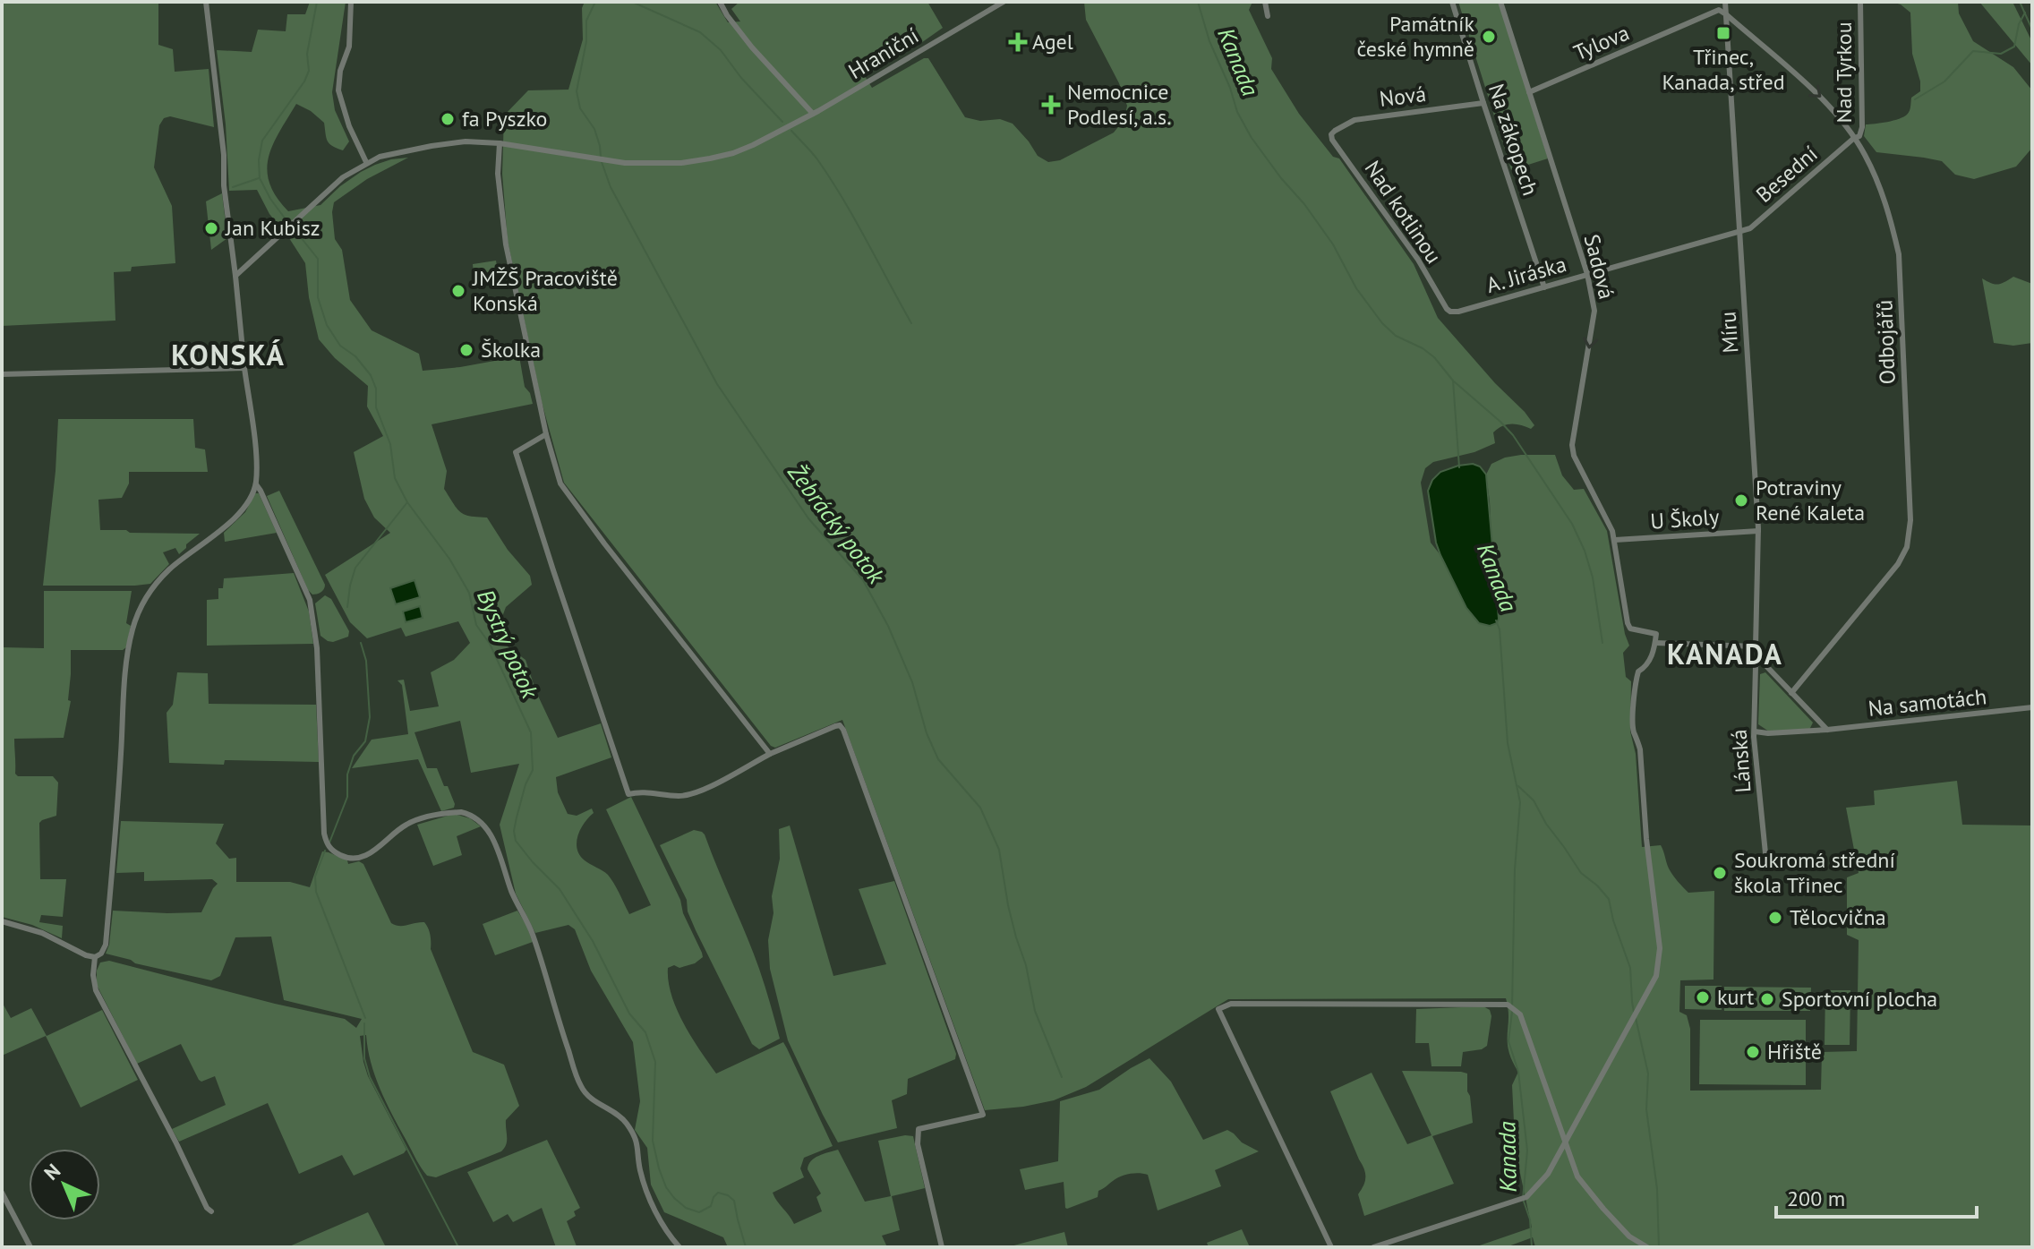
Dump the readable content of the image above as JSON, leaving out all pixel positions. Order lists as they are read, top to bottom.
{
  "streets": {
    "street": [
      "Tylova",
      "Hraniční",
      "Nad Tyrkou",
      "Nová",
      "Na zákopech",
      "Besední",
      "Nad kotlinou",
      "Sadová",
      "A. Jiráska",
      "Míru",
      "Odbojářů",
      "U Školy",
      "Na samotách",
      "Lánská"
    ]
  },
  "crossings": [
    ["Tylova", "Sadová"],
    ["Tylova", "Míru"],
    ["Tylova", "Odbojářů"],
    ["Nad Tyrkou", "Besední"],
    ["Nad Tyrkou", "Odbojářů"],
    ["Nová", "Na zákopech"],
    ["Nová", "Nad kotlinou"],
    ["Na zákopech", "A. Jiráska"],
    ["Besední", "A. Jiráska"],
    ["Besední", "Míru"],
    ["Besední", "Odbojářů"],
    ["Nad kotlinou", "A. Jiráska"],
    ["Sadová", "A. Jiráska"],
    ["Sadová", "U Školy"],
    ["A. Jiráska", "Míru"],
    ["Míru", "Odbojářů"],
    ["Míru", "U Školy"],
    ["Míru", "Lánská"],
    ["Na samotách", "Lánská"]
  ],
  "one_way": ["Sadová"],
  "districts": ["KONSKÁ", "KANADA"],
  "water": ["Kanada", "Žebrácký potok", "Bystrý potok"],
  "places": {
    "transit": ["Třinec, Kanada, střed"],
    "other": [
      "Památník české hymně",
      "fa Pyszko",
      "Jan Kubisz",
      "JMŽŠ Pracoviště Konská",
      "Školka",
      "Potraviny René Kaleta",
      "Soukromá střední škola Třinec",
      "Tělocvična",
      "kurt",
      "Sportovní plocha",
      "Hřiště"
    ],
    "health": ["Agel", "Nemocnice Podlesí, a.s."]
  },
  "scale_bar": "200 m",
  "north": "top left"
}
